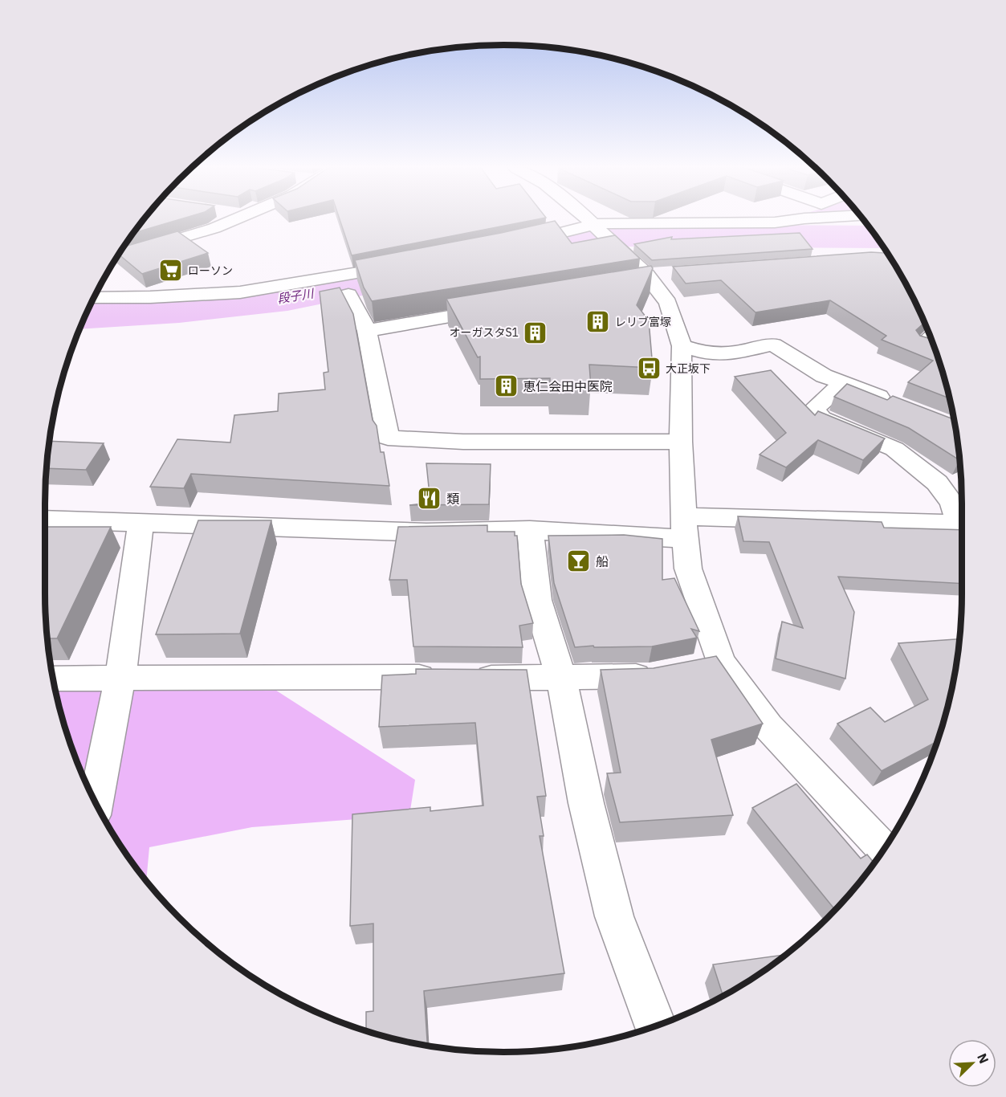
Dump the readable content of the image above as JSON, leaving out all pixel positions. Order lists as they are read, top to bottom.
{
  "water": ["段子川"],
  "places": {
    "supermarket": ["ローソン"],
    "building": ["レリブ富塚", "オーガスタS1", "恵仁会田中医院"],
    "bus stop": ["大正坂下"],
    "restaurant": ["類"],
    "bar": ["船"]
  },
  "north": "top right"
}
